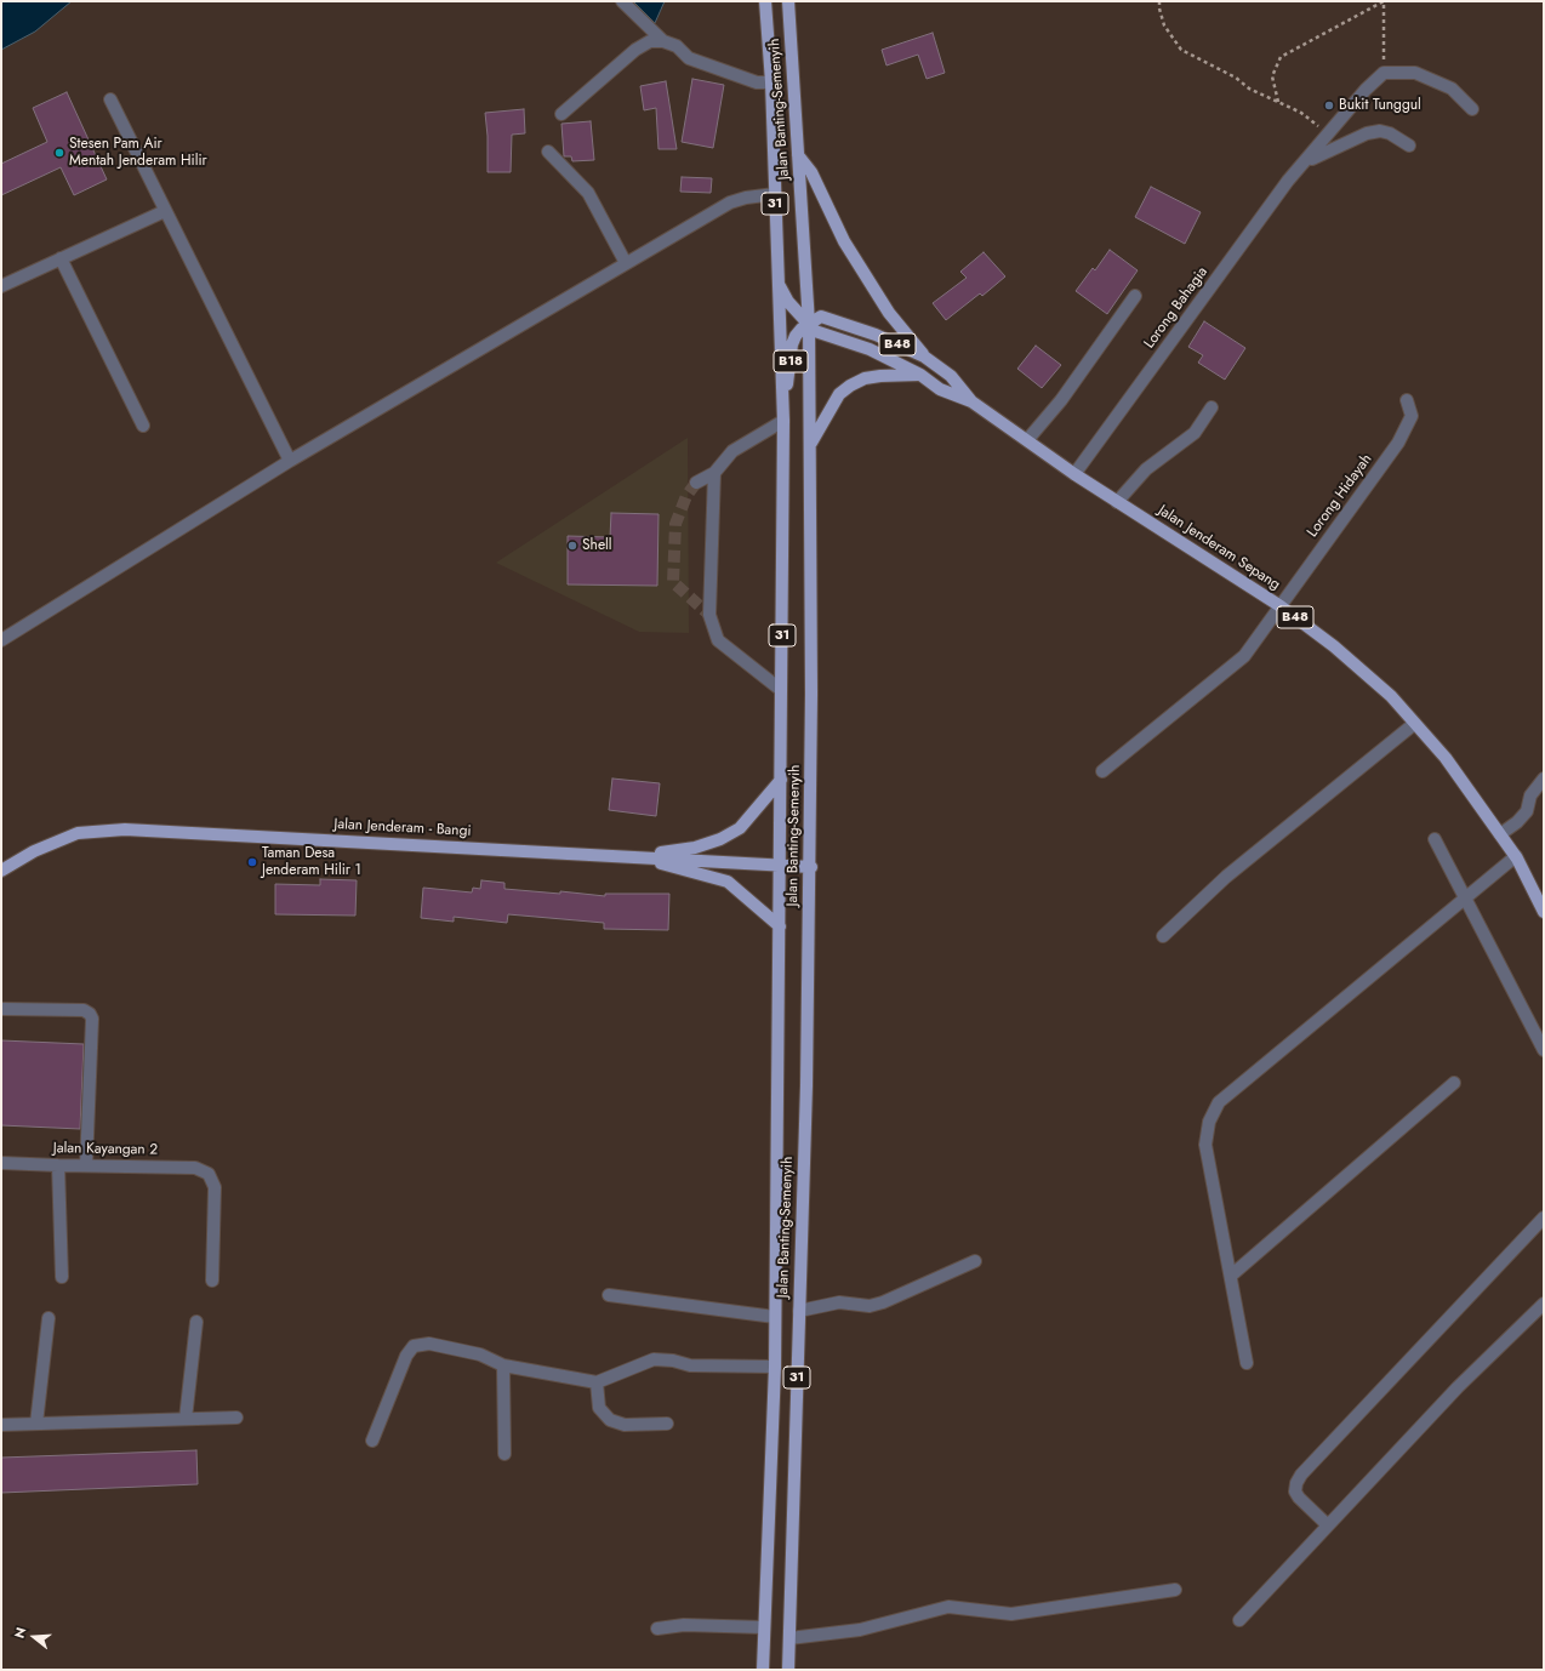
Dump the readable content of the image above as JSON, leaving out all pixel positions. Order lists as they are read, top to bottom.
{
  "streets": {
    "main road": [
      "Jalan Banting-Semenyih",
      "31",
      "B48",
      "B18",
      "Jalan Jenderam Sepang",
      "Jalan Jenderam - Bangi"
    ],
    "street": ["Lorong Bahagia", "Lorong Hidayah", "Jalan Kayangan 2"]
  },
  "crossings": [
    ["Jalan Banting-Semenyih", "B48"],
    ["Jalan Banting-Semenyih", "B18"],
    ["Jalan Banting-Semenyih", "Jalan Jenderam - Bangi"],
    ["Lorong Bahagia", "Jalan Jenderam Sepang"],
    ["B48", "B18"],
    ["B48", "Jalan Jenderam Sepang"],
    ["Lorong Hidayah", "Jalan Jenderam Sepang"]
  ],
  "places": [
    "Bukit Tunggul",
    "Stesen Pam Air Mentah Jenderam Hilir",
    "Shell",
    "Taman Desa Jenderam Hilir 1"
  ],
  "north": "left"
}
